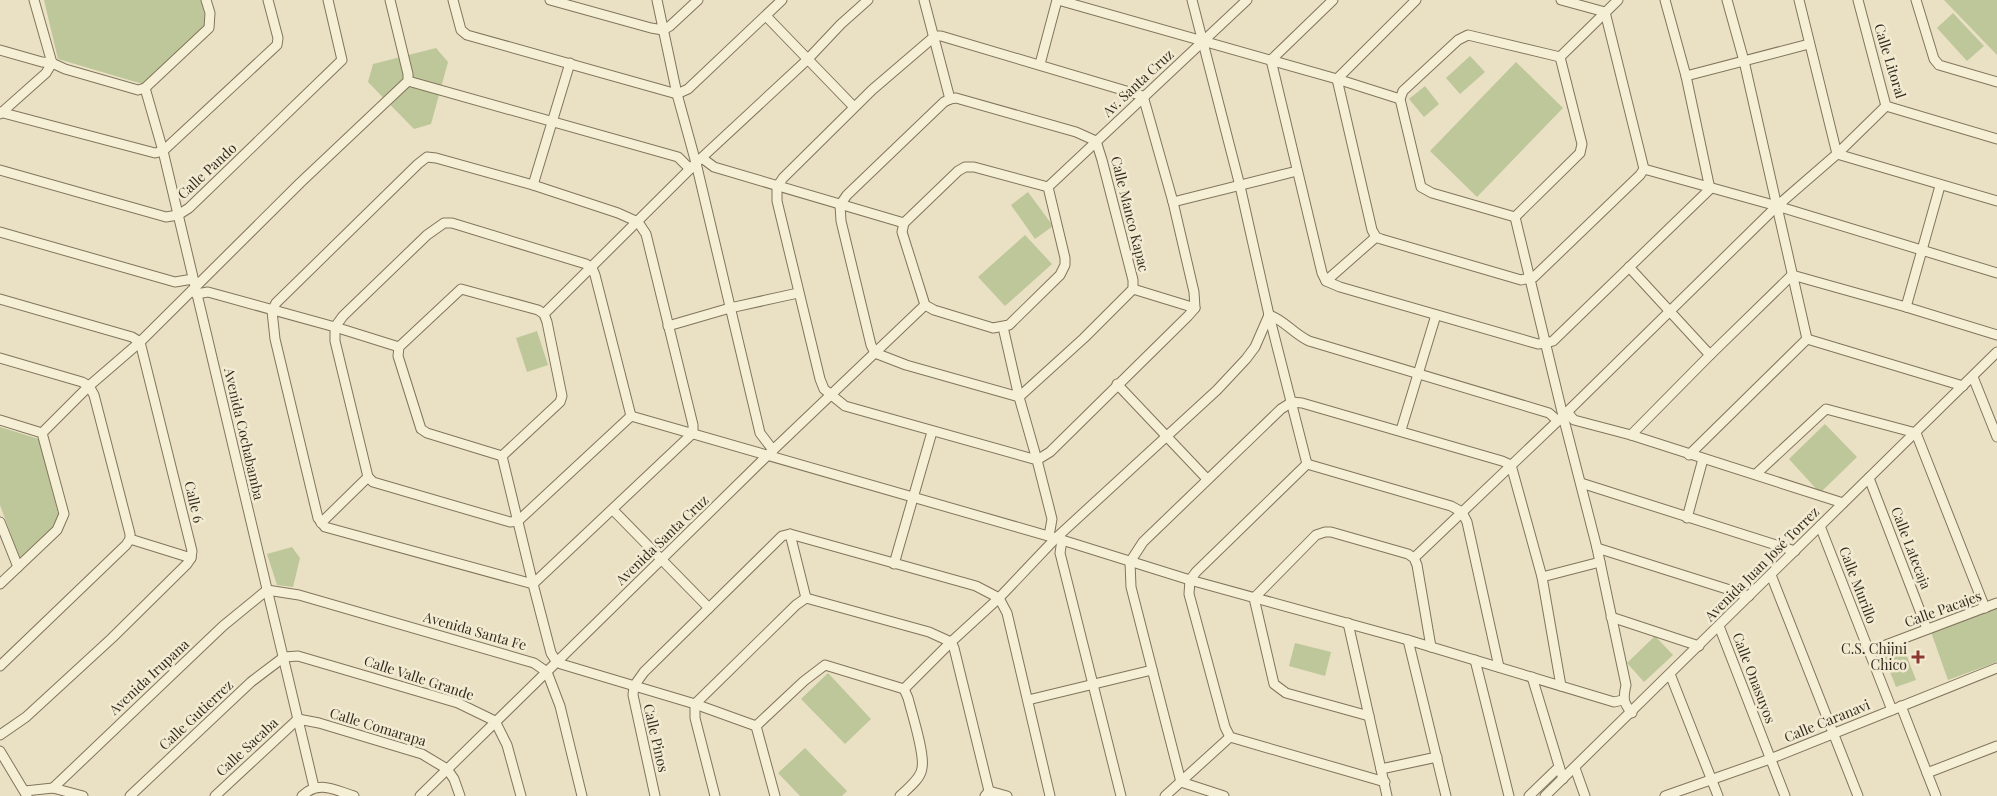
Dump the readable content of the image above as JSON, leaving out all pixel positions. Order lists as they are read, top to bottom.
{
  "streets": {
    "street": [
      "Calle Litoral",
      "Av. Santa Cruz",
      "Calle Pando",
      "Calle Manco Kapac",
      "Avenida Cochabamba",
      "Calle 6",
      "Avenida Santa Cruz",
      "Calle Latecaja",
      "Avenida Juan José Torrez",
      "Calle Murillo",
      "Calle Pacajes",
      "Avenida Santa Fe",
      "Avenida Irupana",
      "Calle Valle Grande",
      "Calle Onasuyos",
      "Calle Gutierrez",
      "Calle Caranavi",
      "Calle Comarapa",
      "Calle Pinos",
      "Calle Sacaba"
    ]
  },
  "crossings": [
    ["Av. Santa Cruz", "Calle Manco Kapac"],
    ["Av. Santa Cruz", "Avenida Santa Cruz"],
    ["Calle Pando", "Avenida Cochabamba"],
    ["Avenida Cochabamba", "Avenida Santa Fe"],
    ["Avenida Cochabamba", "Avenida Irupana"],
    ["Avenida Cochabamba", "Calle Valle Grande"],
    ["Avenida Cochabamba", "Calle Gutierrez"],
    ["Avenida Cochabamba", "Calle Comarapa"],
    ["Avenida Cochabamba", "Calle Sacaba"],
    ["Avenida Santa Cruz", "Avenida Santa Fe"],
    ["Avenida Santa Cruz", "Calle Valle Grande"],
    ["Avenida Santa Cruz", "Calle Comarapa"],
    ["Calle Latecaja", "Avenida Juan José Torrez"],
    ["Calle Latecaja", "Calle Pacajes"],
    ["Avenida Juan José Torrez", "Calle Murillo"],
    ["Avenida Juan José Torrez", "Calle Onasuyos"],
    ["Calle Murillo", "Calle Pacajes"],
    ["Calle Murillo", "Calle Caranavi"],
    ["Avenida Santa Fe", "Avenida Irupana"],
    ["Calle Valle Grande", "Calle Gutierrez"],
    ["Calle Onasuyos", "Calle Caranavi"],
    ["Calle Comarapa", "Calle Sacaba"]
  ],
  "places": {
    "health": ["C.S. Chijni Chico"]
  }
}
